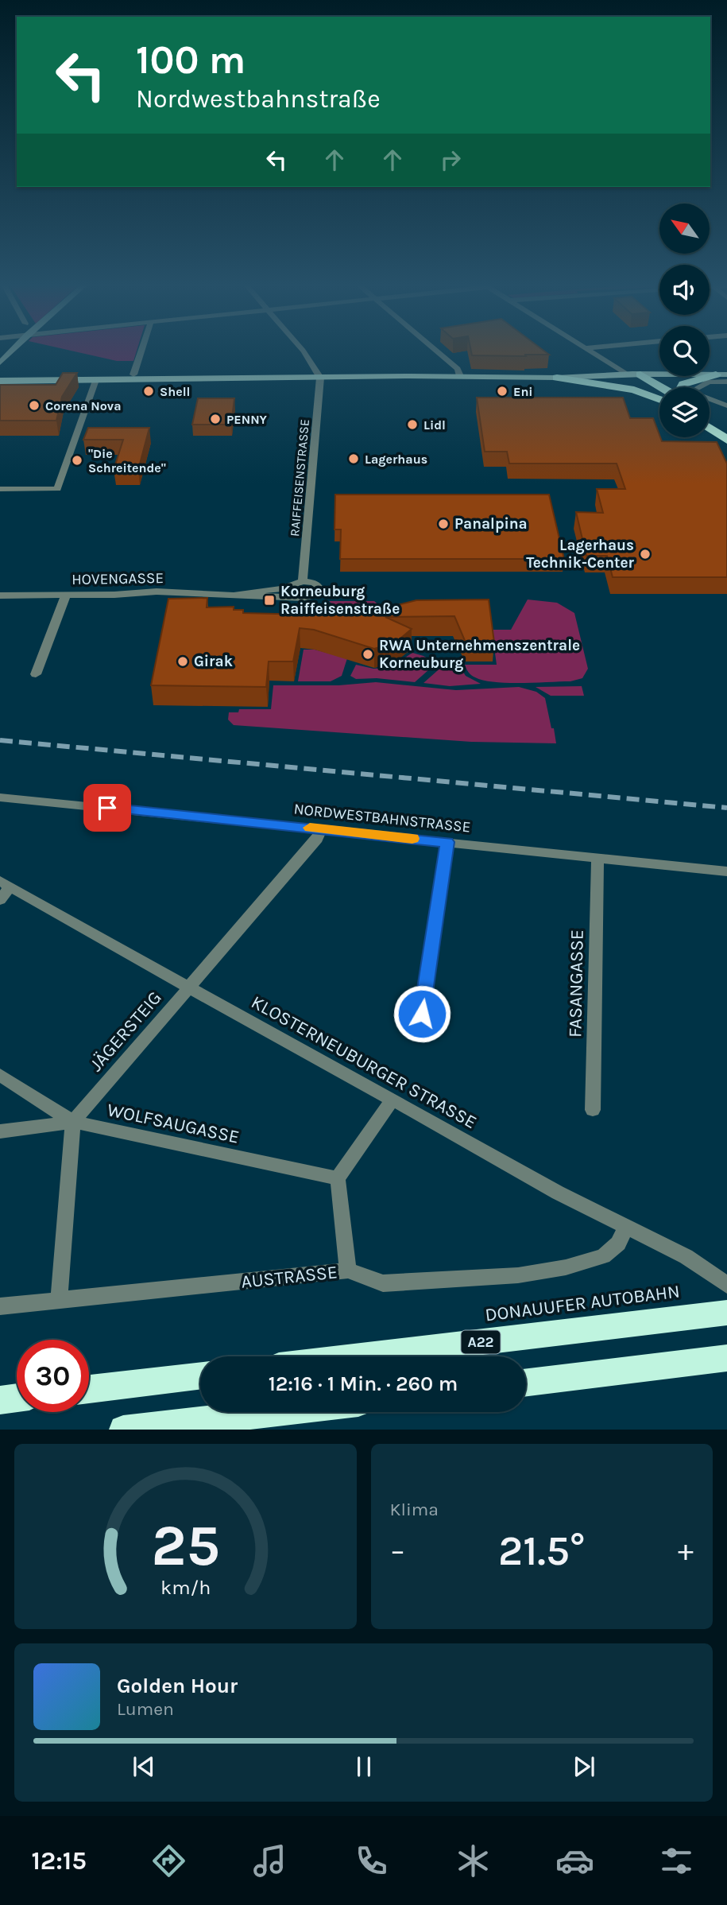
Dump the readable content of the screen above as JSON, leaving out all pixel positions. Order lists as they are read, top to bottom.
{
  "streets": {
    "highway": ["DONAUUFER AUTOBAHN", "A22"],
    "street": [
      "RAIFFEISENSTRASSE",
      "HOVENGASSE",
      "NORDWESTBAHNSTRASSE",
      "FASANGASSE",
      "JÄGERSTEIG",
      "KLOSTERNEUBURGER STRASSE",
      "WOLFSAUGASSE",
      "AUSTRASSE"
    ]
  },
  "crossings": [
    ["RAIFFEISENSTRASSE", "HOVENGASSE"],
    ["NORDWESTBAHNSTRASSE", "FASANGASSE"],
    ["NORDWESTBAHNSTRASSE", "JÄGERSTEIG"],
    ["JÄGERSTEIG", "KLOSTERNEUBURGER STRASSE"],
    ["JÄGERSTEIG", "WOLFSAUGASSE"],
    ["KLOSTERNEUBURGER STRASSE", "AUSTRASSE"]
  ],
  "places": {
    "other": [
      "Shell",
      "Eni",
      "Corena Nova",
      "PENNY",
      "Lidl",
      "Lagerhaus",
      "\"Die Schreitende\"",
      "Panalpina",
      "Lagerhaus Technik-Center",
      "RWA Unternehmenszentrale Korneuburg",
      "Girak"
    ],
    "transit": ["Korneuburg Raiffeisenstraße"]
  },
  "north": "top left",
  "page": {
    "turn": ["100 m", "Nordwestbahnstraße"],
    "limit": "30",
    "trip": "12:16 · 1 Min. · 260 m",
    "tile": "Klima",
    "heat": ["−", "21.5°", "+"],
    "song": ["Golden Hour", "Lumen"],
    "tabs": "12:15",
    "gauge": ["25", "km/h"]
  }
}
